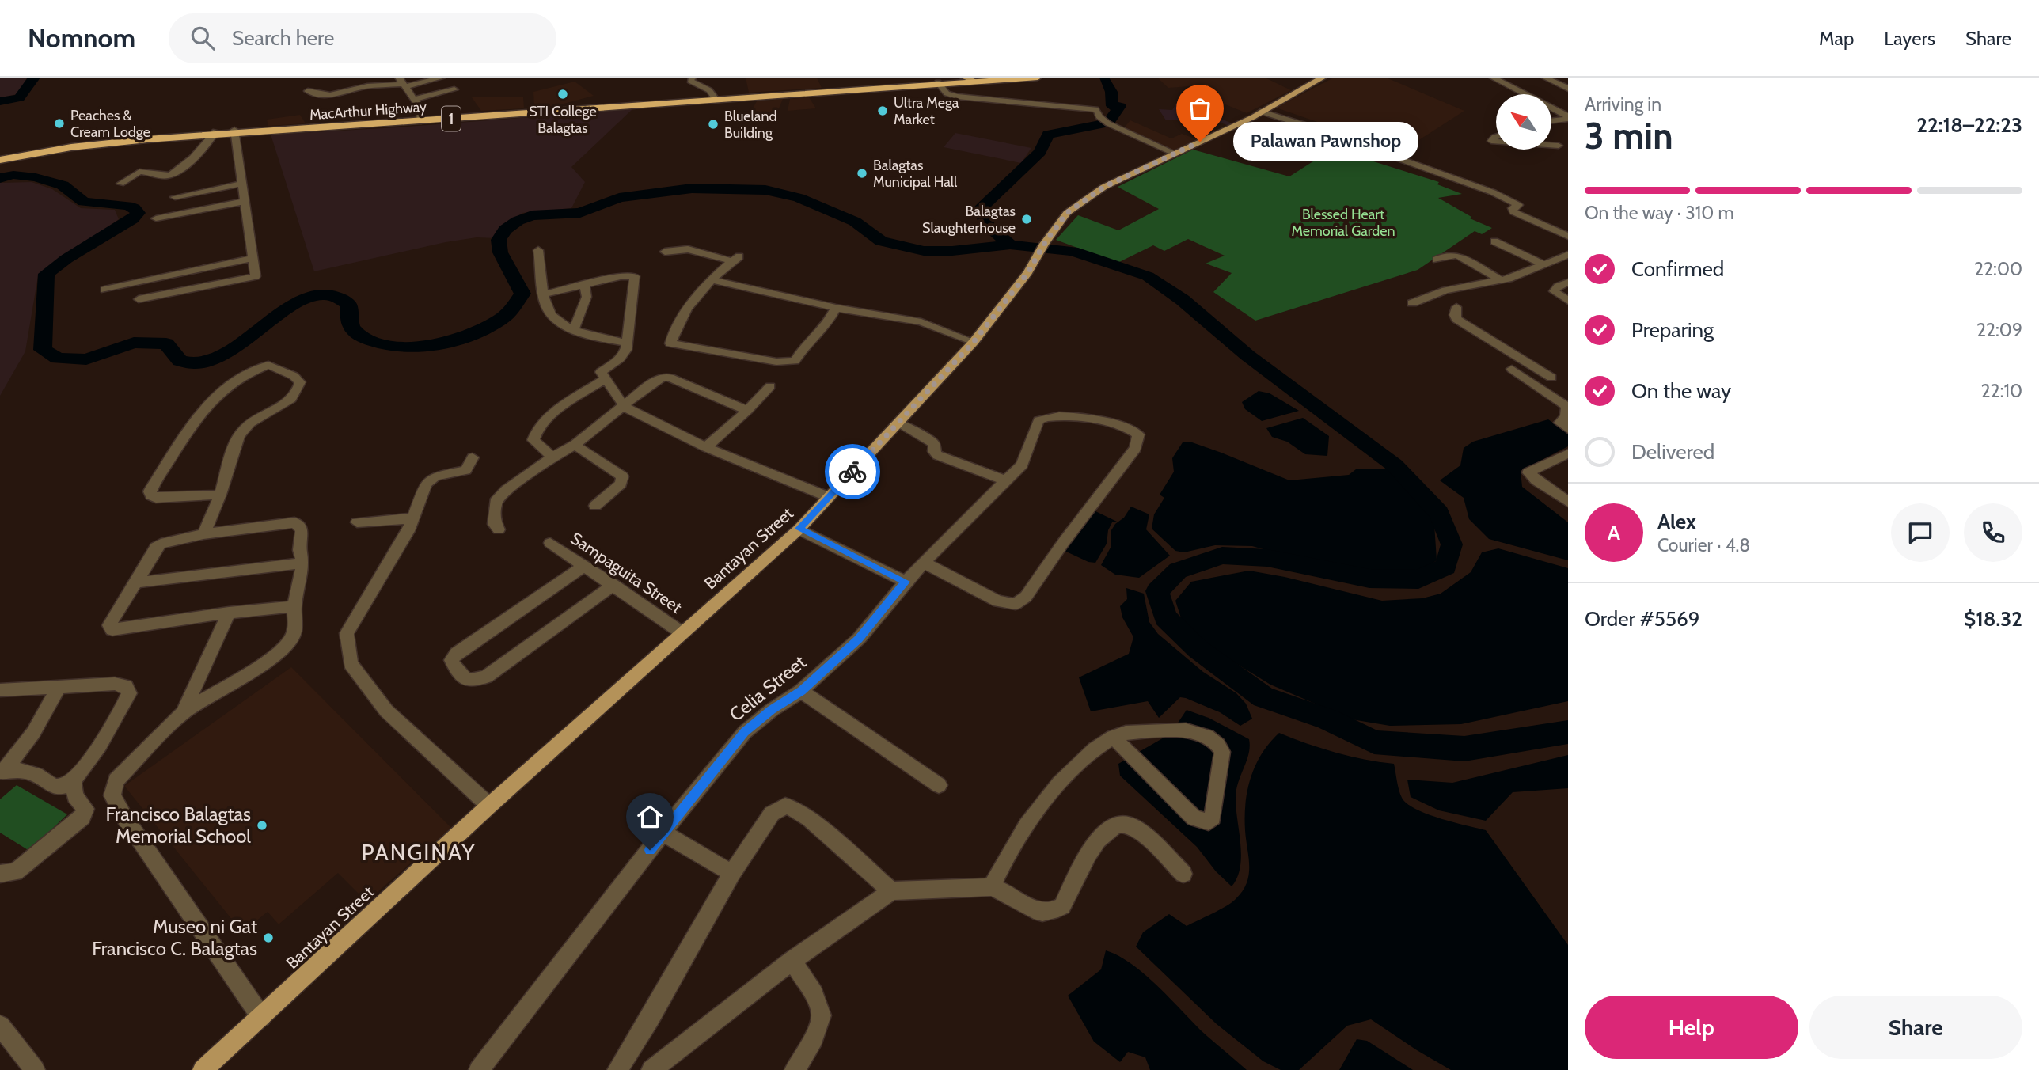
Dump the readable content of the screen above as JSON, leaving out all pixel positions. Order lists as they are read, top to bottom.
{
  "streets": {
    "highway": ["MacArthur Highway", "1"],
    "main road": ["Bantayan Street"],
    "street": ["Sampaguita Street", "Celia Street"]
  },
  "crossings": [
    ["Bantayan Street", "Sampaguita Street"]
  ],
  "districts": ["PANGINAY"],
  "parks": ["Blessed Heart Memorial Garden"],
  "places": [
    "STI College Balagtas",
    "Ultra Mega Market",
    "Peaches & Cream Lodge",
    "Blueland Building",
    "Palawan Pawnshop",
    "Balagtas Municipal Hall",
    "Balagtas Slaughterhouse",
    "Francisco Balagtas Memorial School",
    "Museo ni Gat Francisco C. Balagtas"
  ],
  "north": "top left",
  "page": {
    "header": "Nomnom",
    "search": "Search here",
    "nav": ["Map", "Layers", "Share"],
    "heading": ["3 min", "Arriving in", "22:18–22:23"],
    "panel": [
      "Alex",
      "Courier · 4.8",
      "Order #5569",
      "$18.32"
    ],
    "bubble": "Palawan Pawnshop",
    "bar": "On the way · 310 m",
    "list": [
      ["Confirmed", "22:00"],
      ["Preparing", "22:09"],
      ["On the way", "22:10"],
      "Delivered"
    ],
    "round": "A",
    "buttons": ["Help", "Share"]
  }
}
